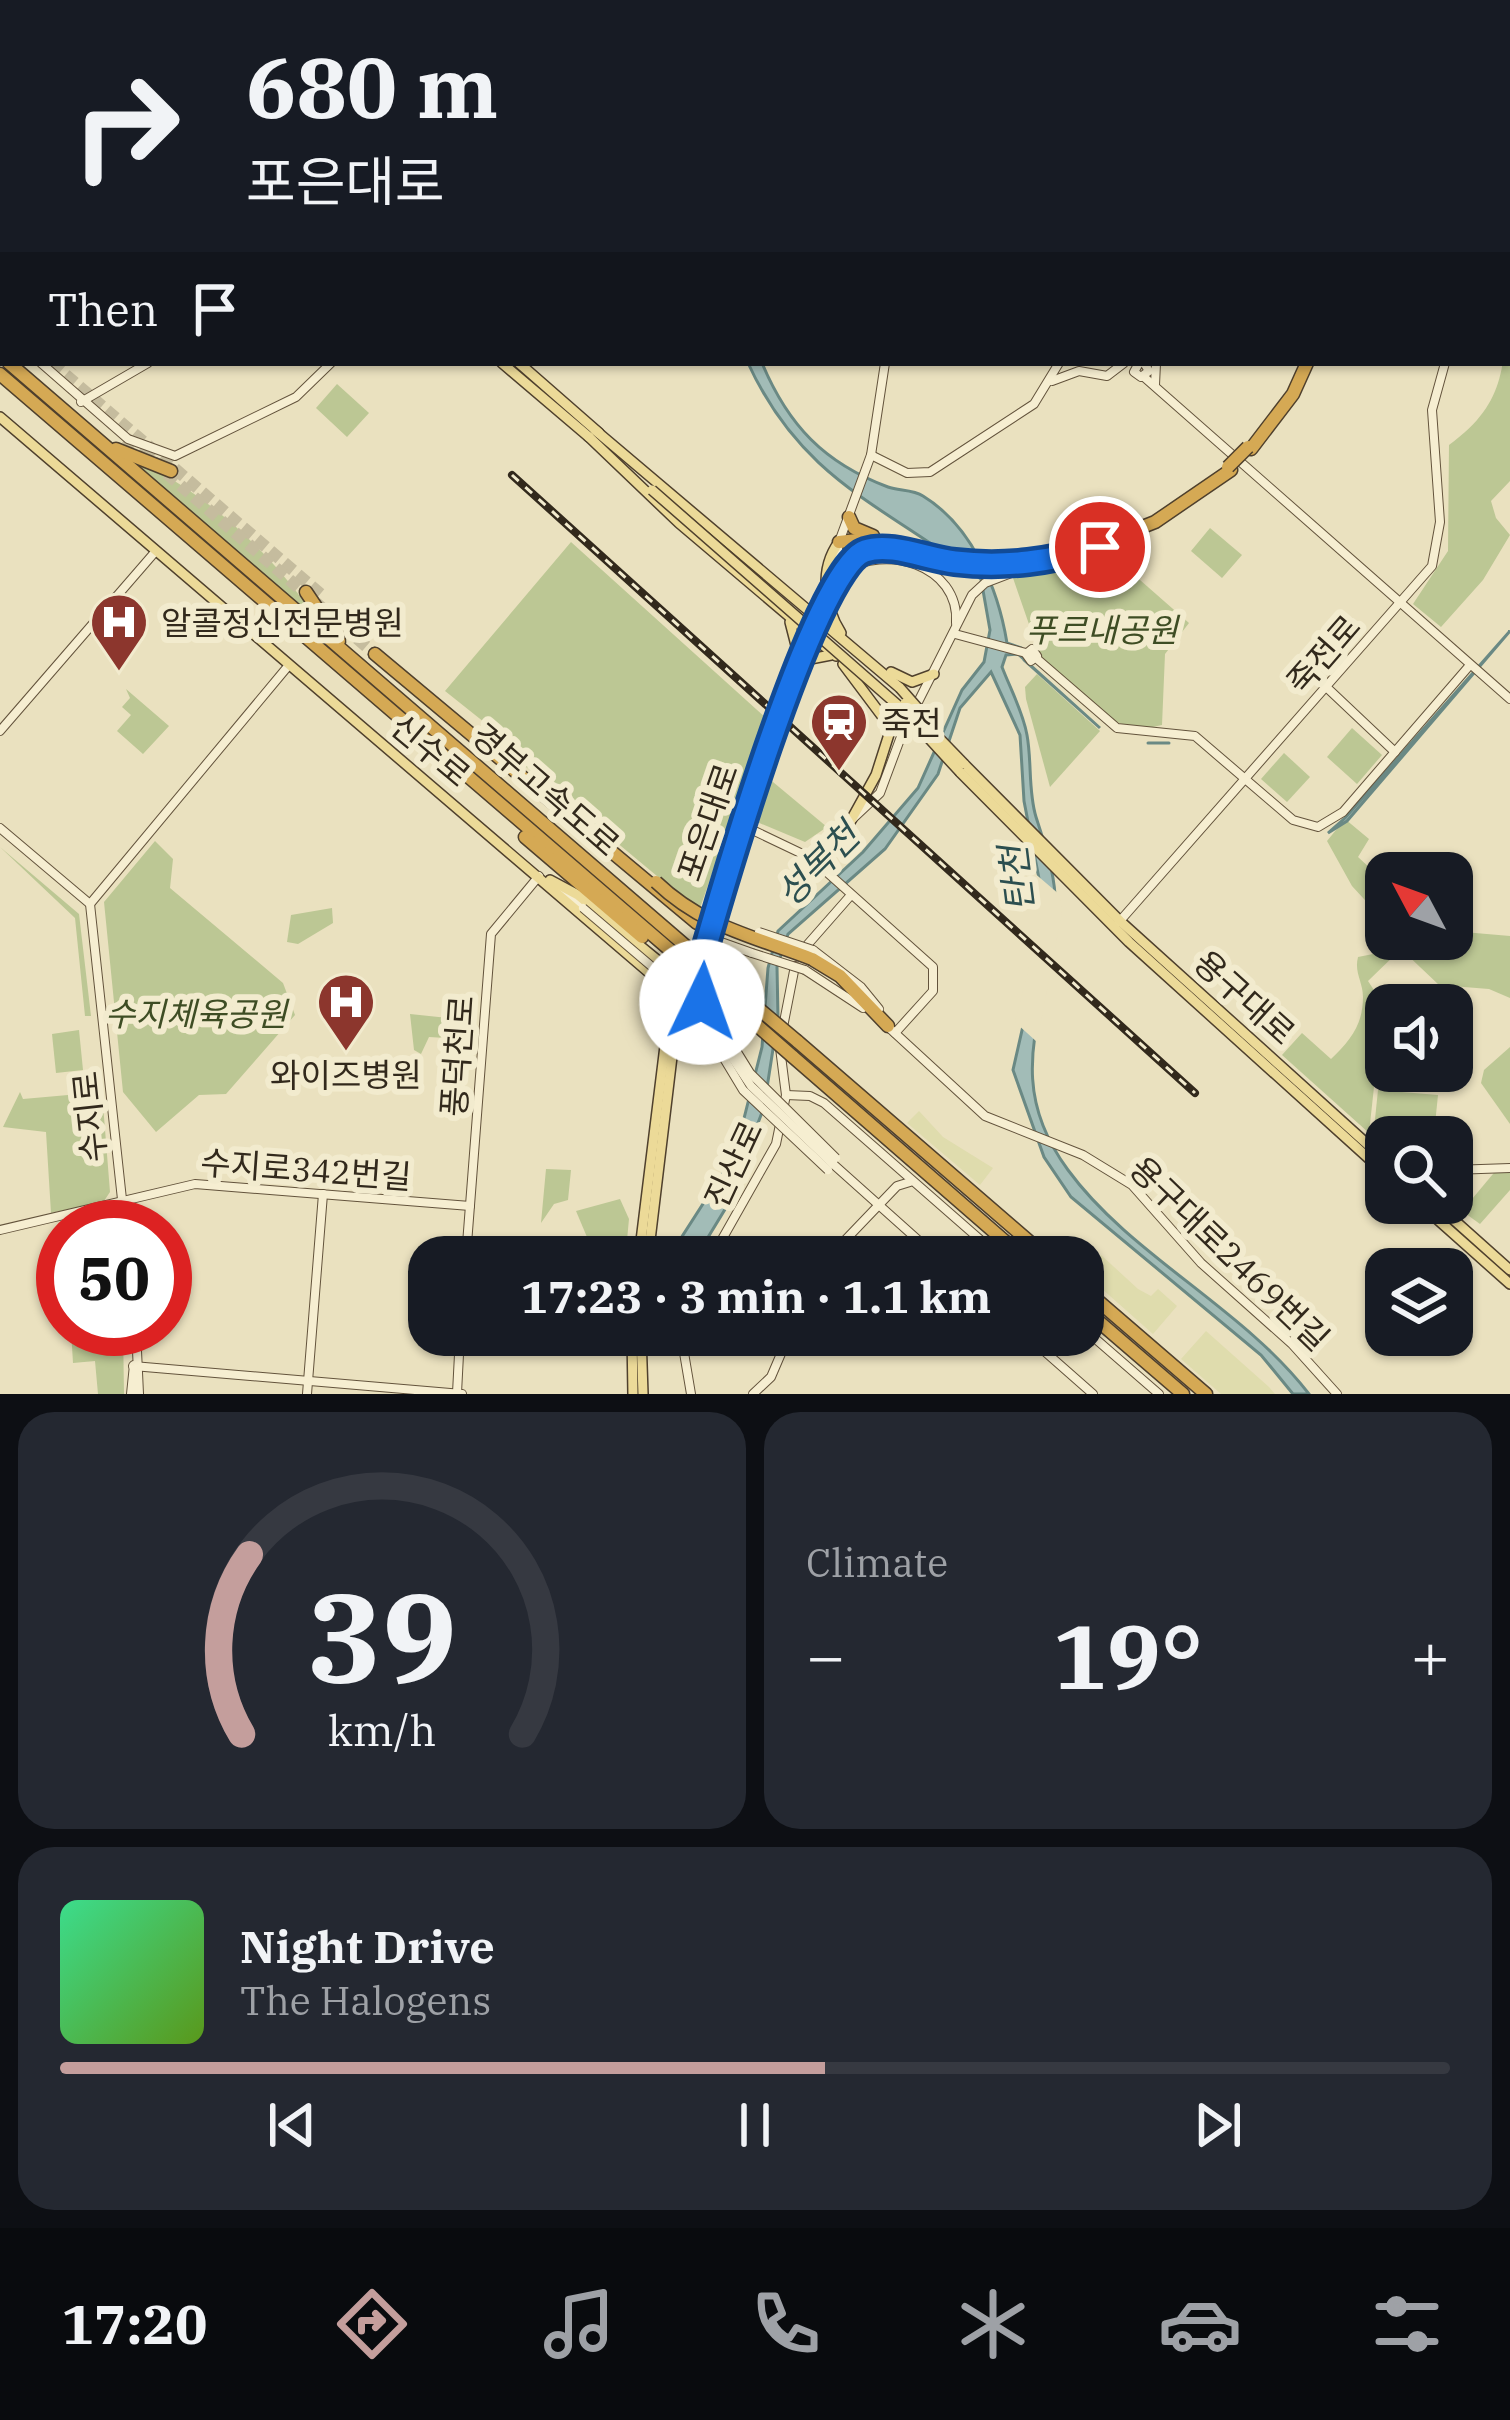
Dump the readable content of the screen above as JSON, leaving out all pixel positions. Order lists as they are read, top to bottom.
{
  "streets": {
    "highway": ["경부고속도로", "포은대로"],
    "main road": ["신수로", "용구대로"],
    "street": [
      "죽전로",
      "풍덕천로",
      "수지로",
      "진산로",
      "수지로342번길",
      "용구대로2469번길"
    ]
  },
  "crossings": [
    ["죽전로", "용구대로"],
    ["신수로", "포은대로"],
    ["신수로", "풍덕천로"],
    ["풍덕천로", "수지로342번길"]
  ],
  "water": ["성복천", "탄천"],
  "parks": ["푸르내공원", "수지체육공원"],
  "places": {
    "hospital": ["알콜정신전문병원", "와이즈병원"],
    "station": ["죽전"]
  },
  "north": "top left",
  "page": {
    "turn": ["680 m", "포은대로"],
    "then": "Then",
    "limit": "50",
    "trip": "17:23 · 3 min · 1.1 km",
    "tile": "Climate",
    "heat": ["−", "19°", "+"],
    "song": ["Night Drive", "The Halogens"],
    "tabs": "17:20",
    "gauge": ["39", "km/h"]
  }
}
